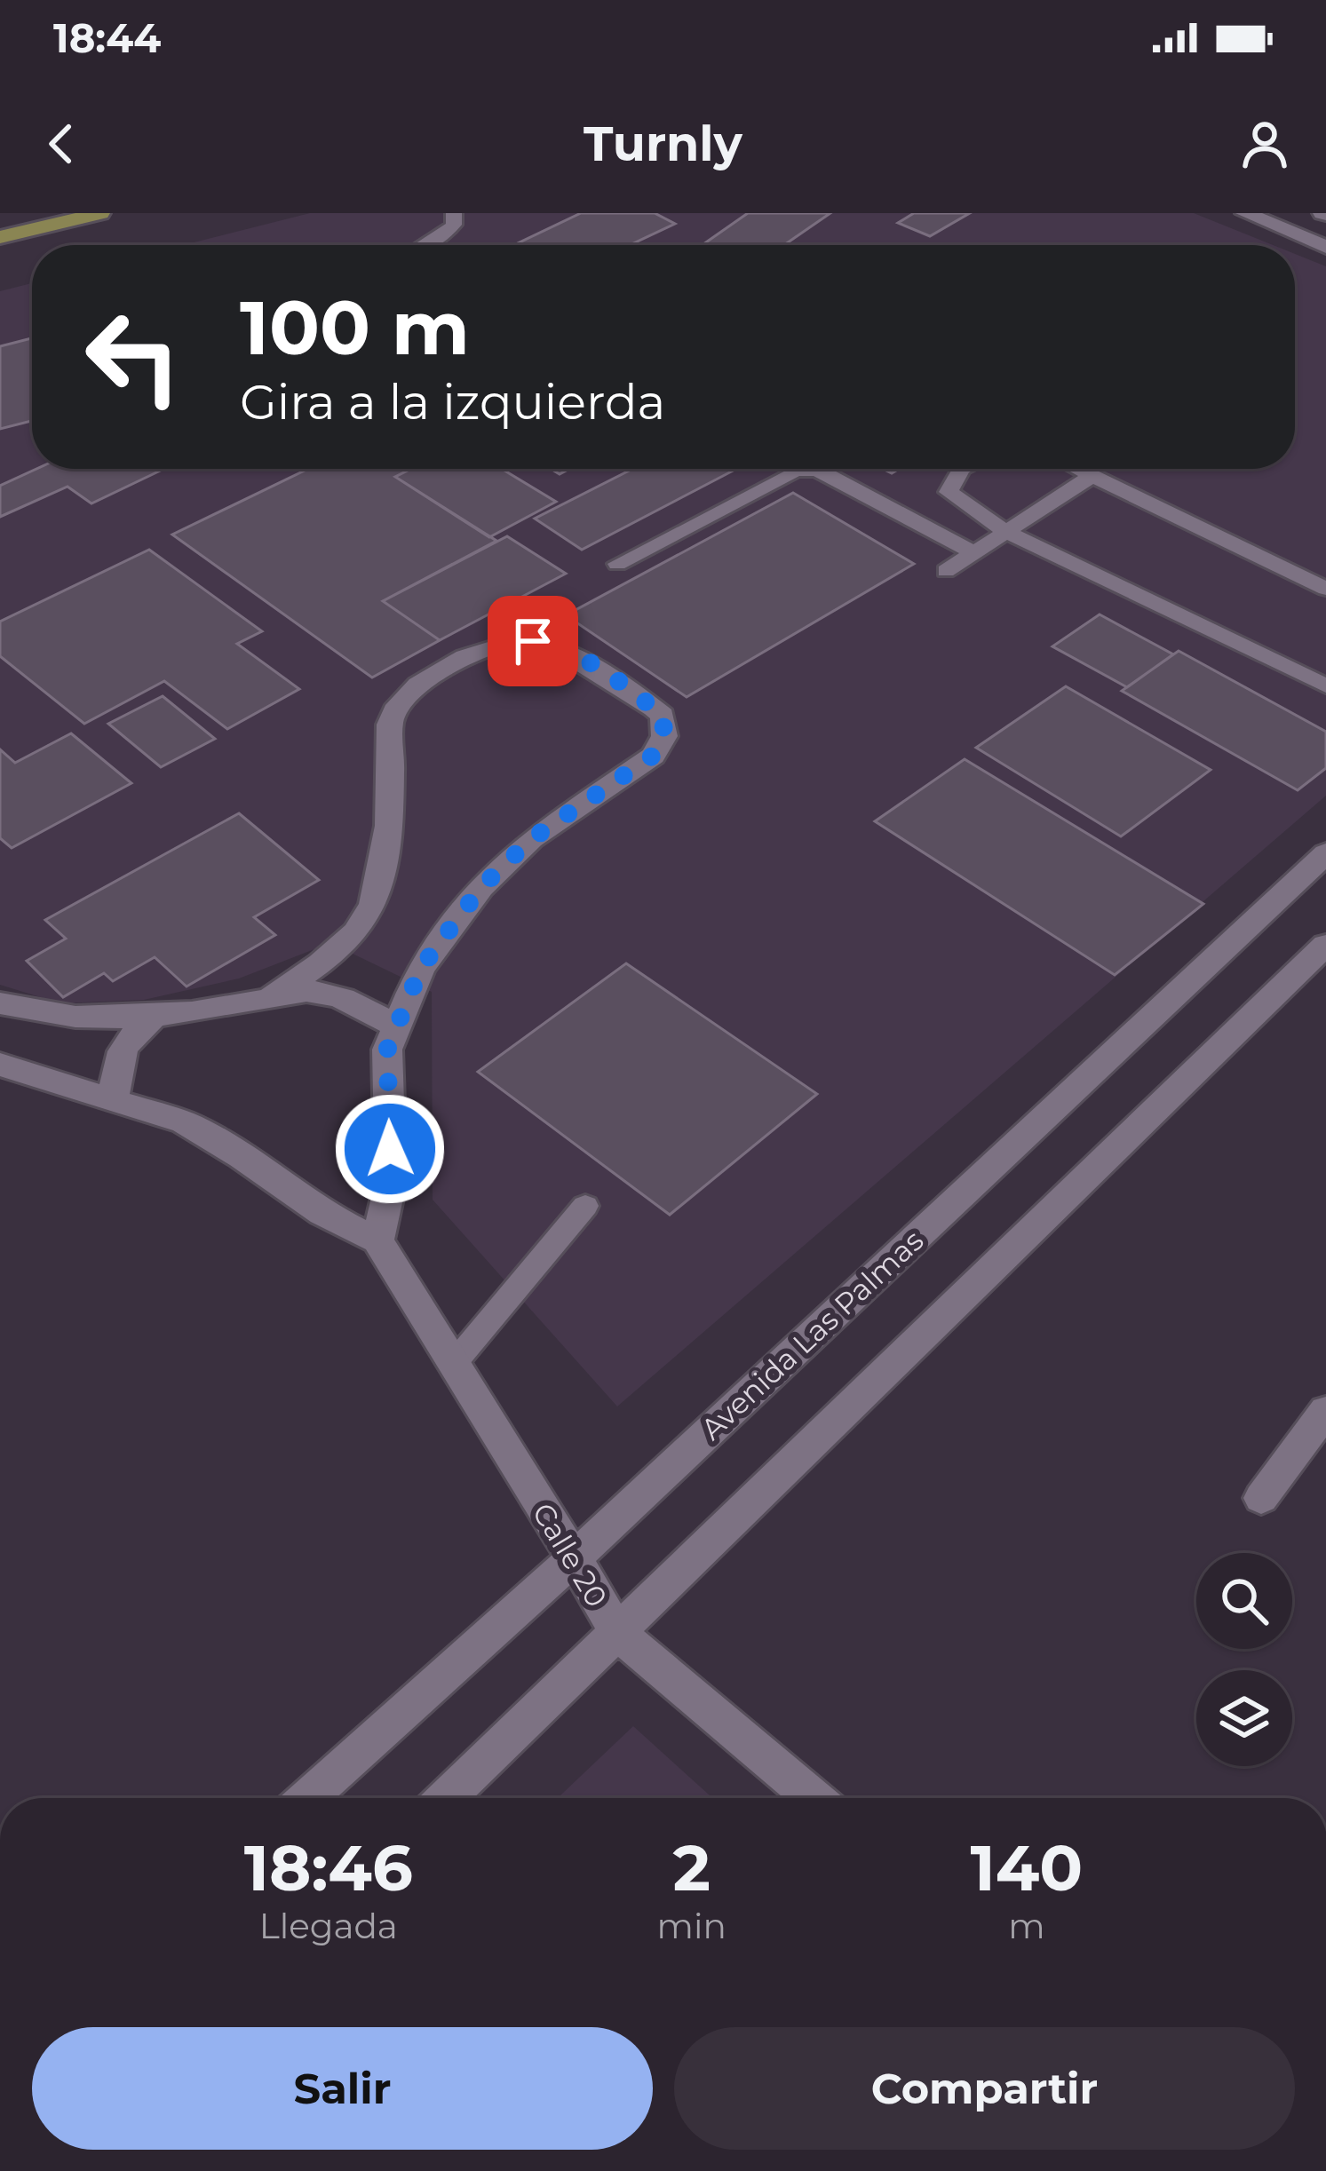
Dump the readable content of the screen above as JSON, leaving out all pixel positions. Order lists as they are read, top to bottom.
{
  "streets": {
    "street": ["Avenida Las Palmas", "Calle 20"]
  },
  "crossings": [
    ["Avenida Las Palmas", "Calle 20"]
  ],
  "page": {
    "status": "18:44",
    "header": "Turnly",
    "turn": ["100 m", "Gira a la izquierda"],
    "eta": [
      "18:46",
      "Llegada",
      "2",
      "min",
      "140",
      "m"
    ],
    "buttons": ["Salir", "Compartir"]
  }
}
